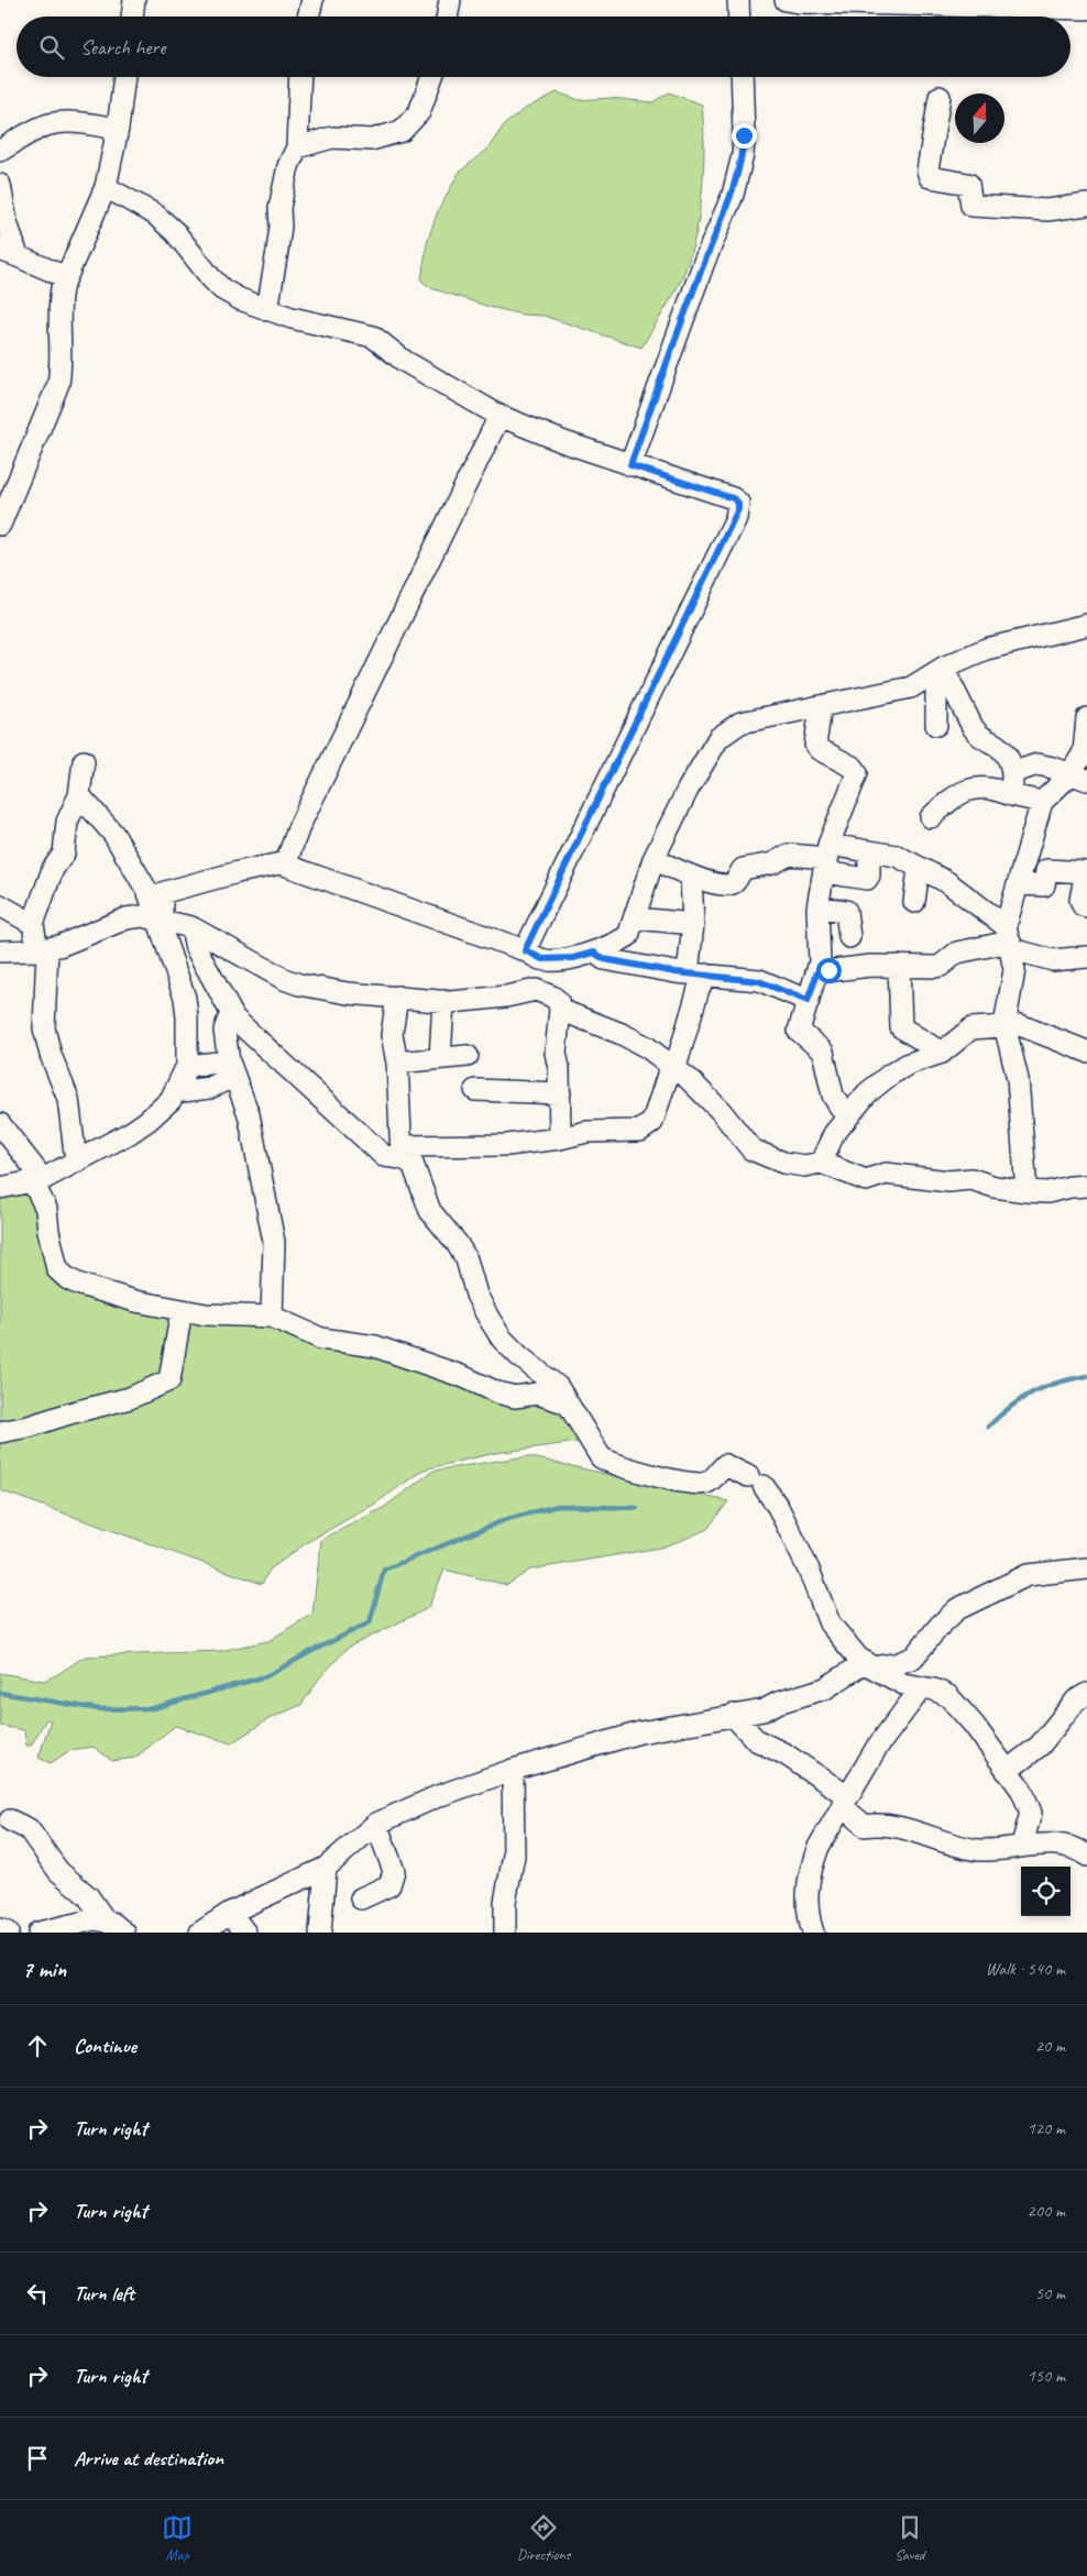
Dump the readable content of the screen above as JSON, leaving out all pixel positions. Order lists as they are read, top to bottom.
{
  "north": "top",
  "page": {
    "search": "Search here",
    "heading": ["7 min", "Walk · 540 m"],
    "list": [
      ["Continue", "20 m"],
      ["Turn right", "120 m"],
      ["Turn right", "200 m"],
      ["Turn left", "50 m"],
      ["Turn right", "150 m"],
      "Arrive at destination"
    ],
    "nav": ["Map", "Directions", "Saved"]
  }
}
